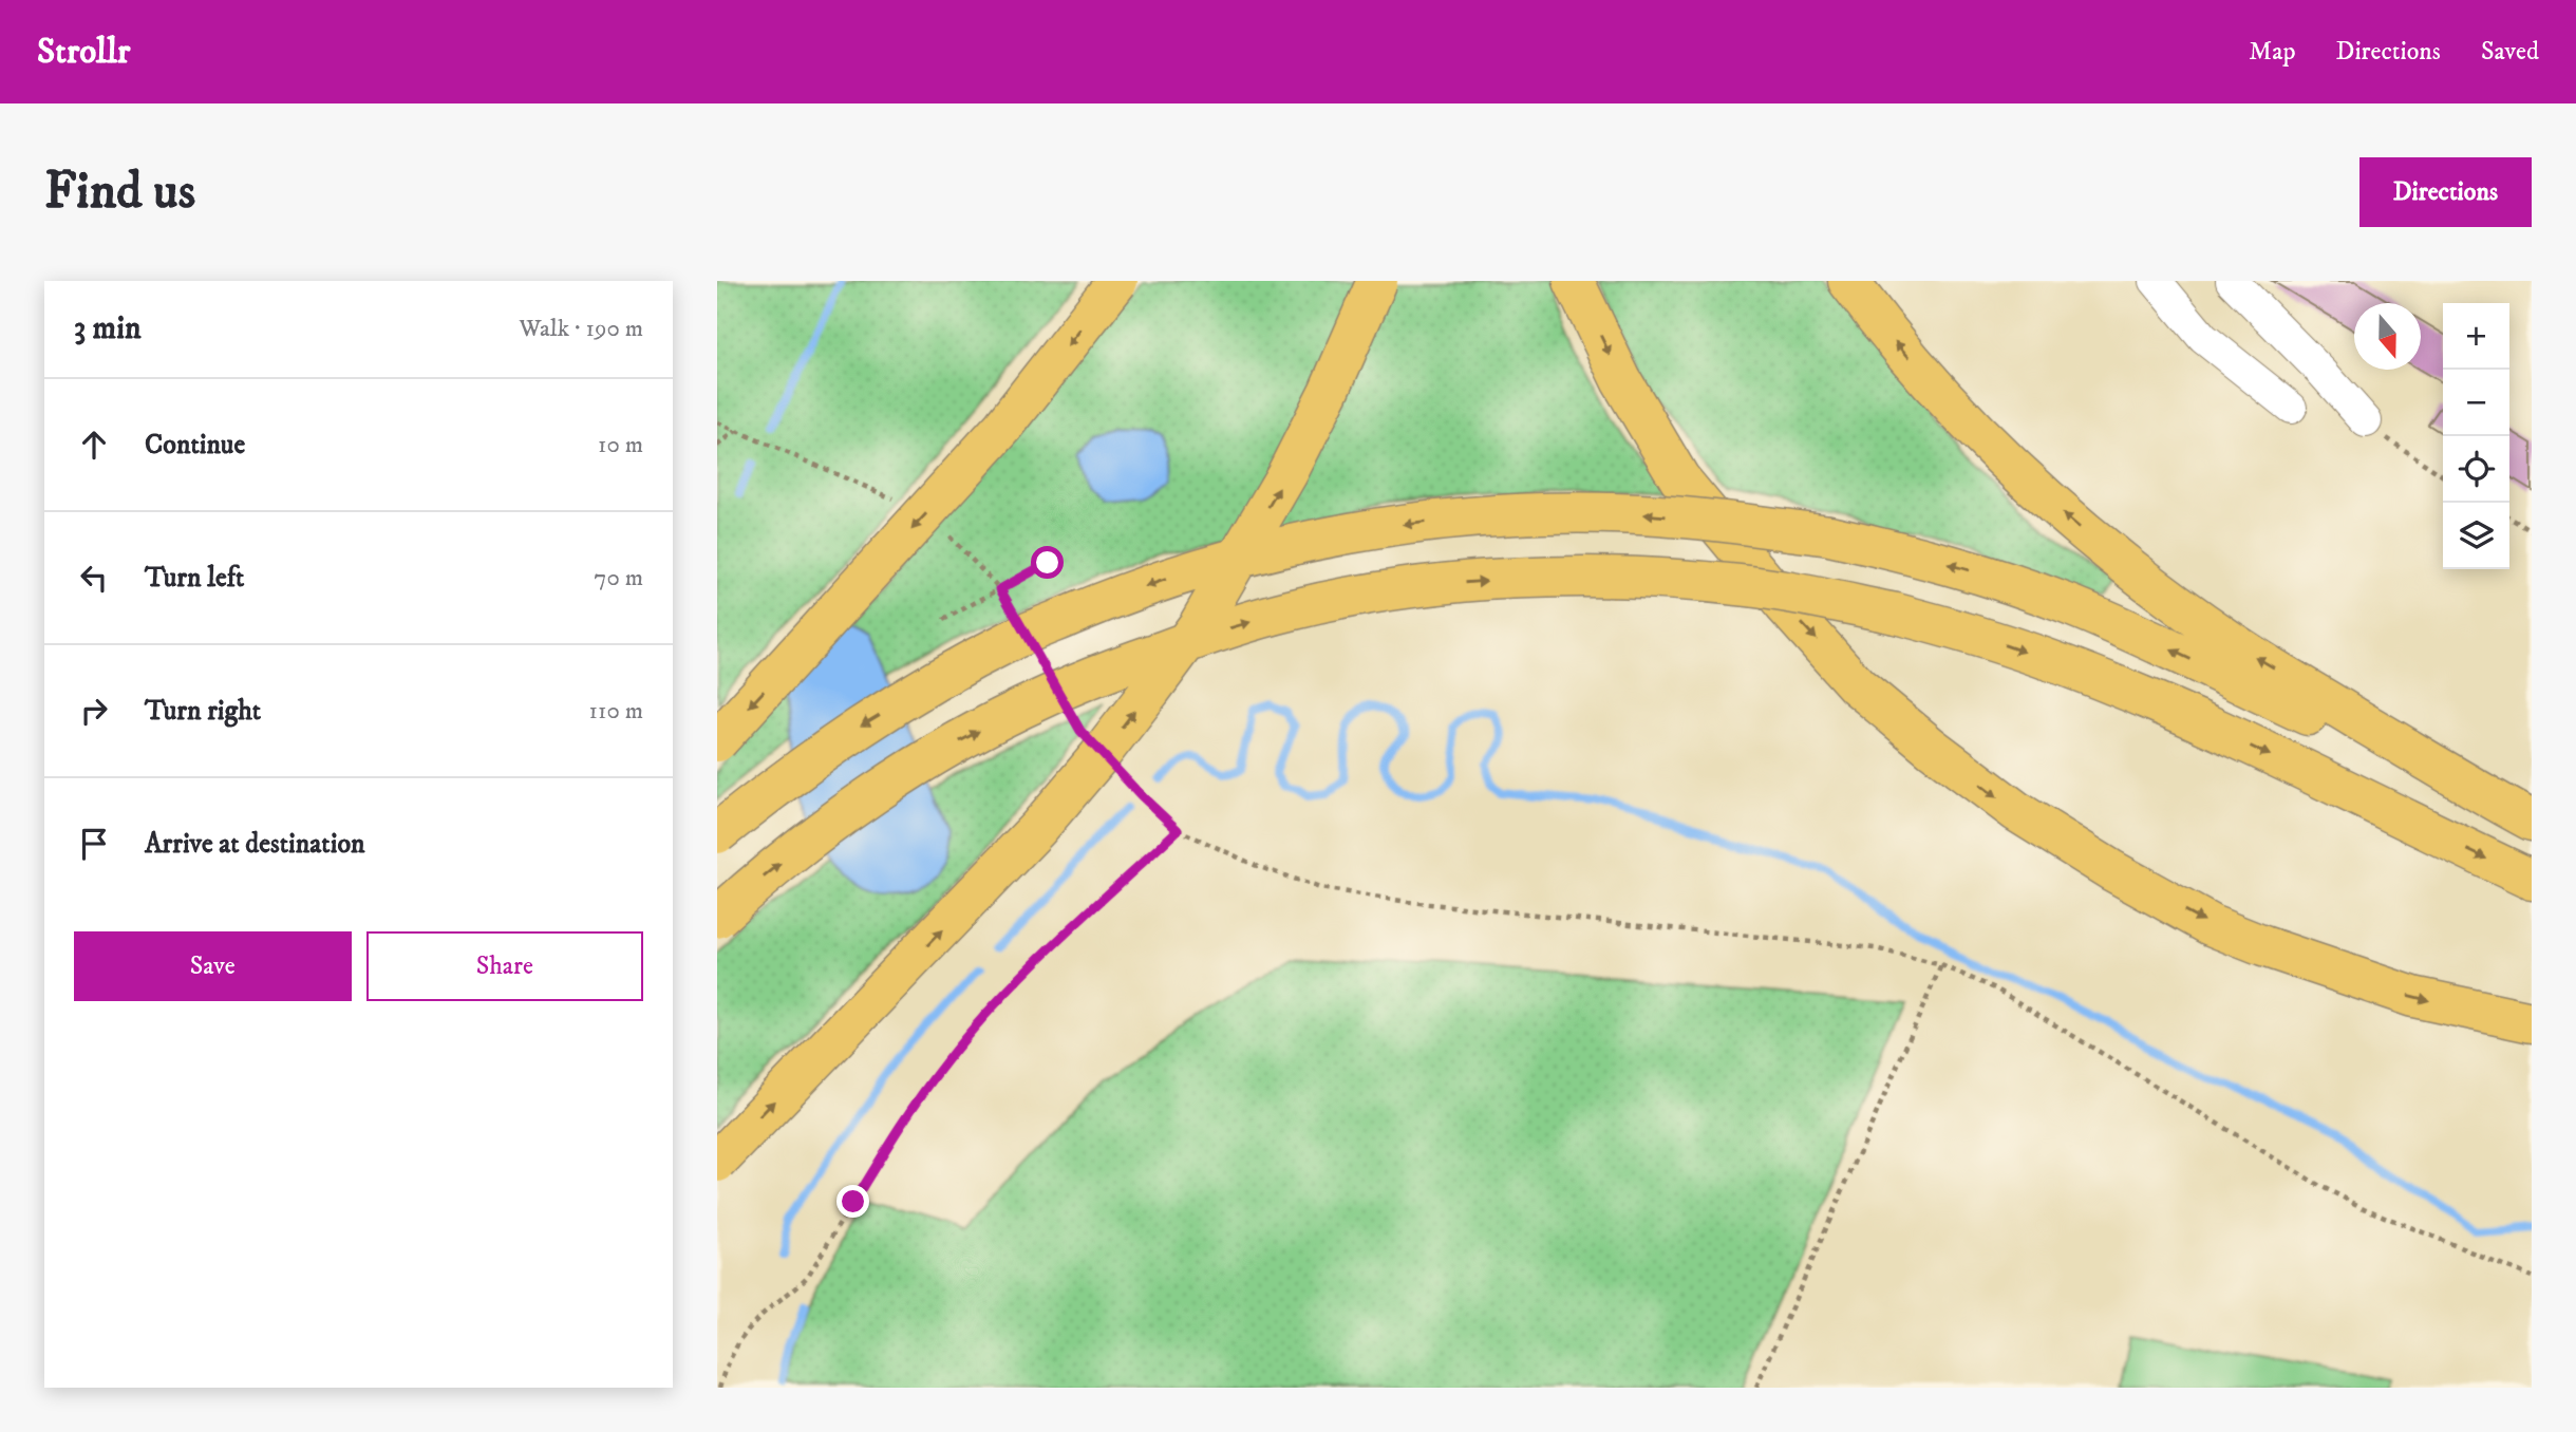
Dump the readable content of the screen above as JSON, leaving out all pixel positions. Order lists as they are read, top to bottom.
{
  "north": "bottom",
  "page": {
    "header": "Strollr",
    "nav": ["Map", "Directions", "Saved"],
    "buttons": [
      "Directions",
      ["Save", "Share"]
    ],
    "title": "Find us",
    "heading": ["3 min", "Walk · 190 m"],
    "map_buttons": ["+", "−"],
    "list": [
      ["Continue", "10 m"],
      ["Turn left", "70 m"],
      ["Turn right", "110 m"],
      "Arrive at destination"
    ]
  }
}
